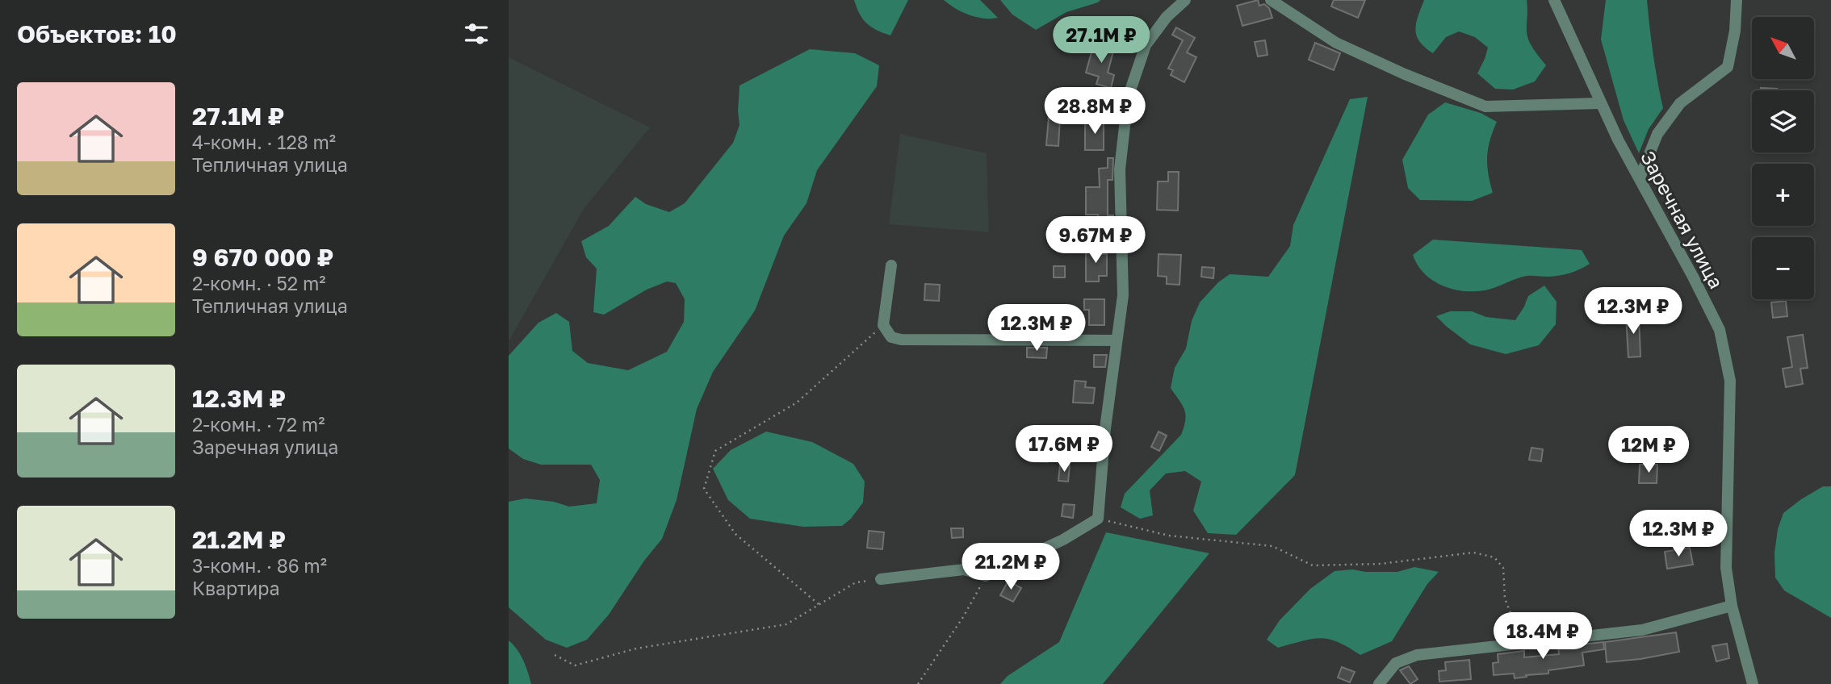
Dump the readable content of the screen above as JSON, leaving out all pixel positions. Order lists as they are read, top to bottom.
{
  "streets": {
    "street": ["Заречная улица"]
  },
  "north": "top left",
  "page": {
    "heading": "Объектов: 10",
    "price": [
      "27.1M ₽",
      "28.8M ₽",
      "9.67M ₽",
      "12.3M ₽",
      "12.3M ₽",
      "17.6M ₽",
      "12M ₽",
      "12.3M ₽",
      "21.2M ₽",
      "18.4M ₽"
    ],
    "map_buttons": ["+", "−"],
    "list": [
      {
        "name": "27.1M ₽",
        "note": "4-комн. · 128 m² · Тепличная улица"
      },
      {
        "name": "9 670 000 ₽",
        "note": "2-комн. · 52 m² · Тепличная улица"
      },
      {
        "name": "12.3M ₽",
        "note": "2-комн. · 72 m² · Заречная улица"
      },
      {
        "name": "21.2M ₽",
        "note": "3-комн. · 86 m² · Квартира"
      }
    ]
  }
}
